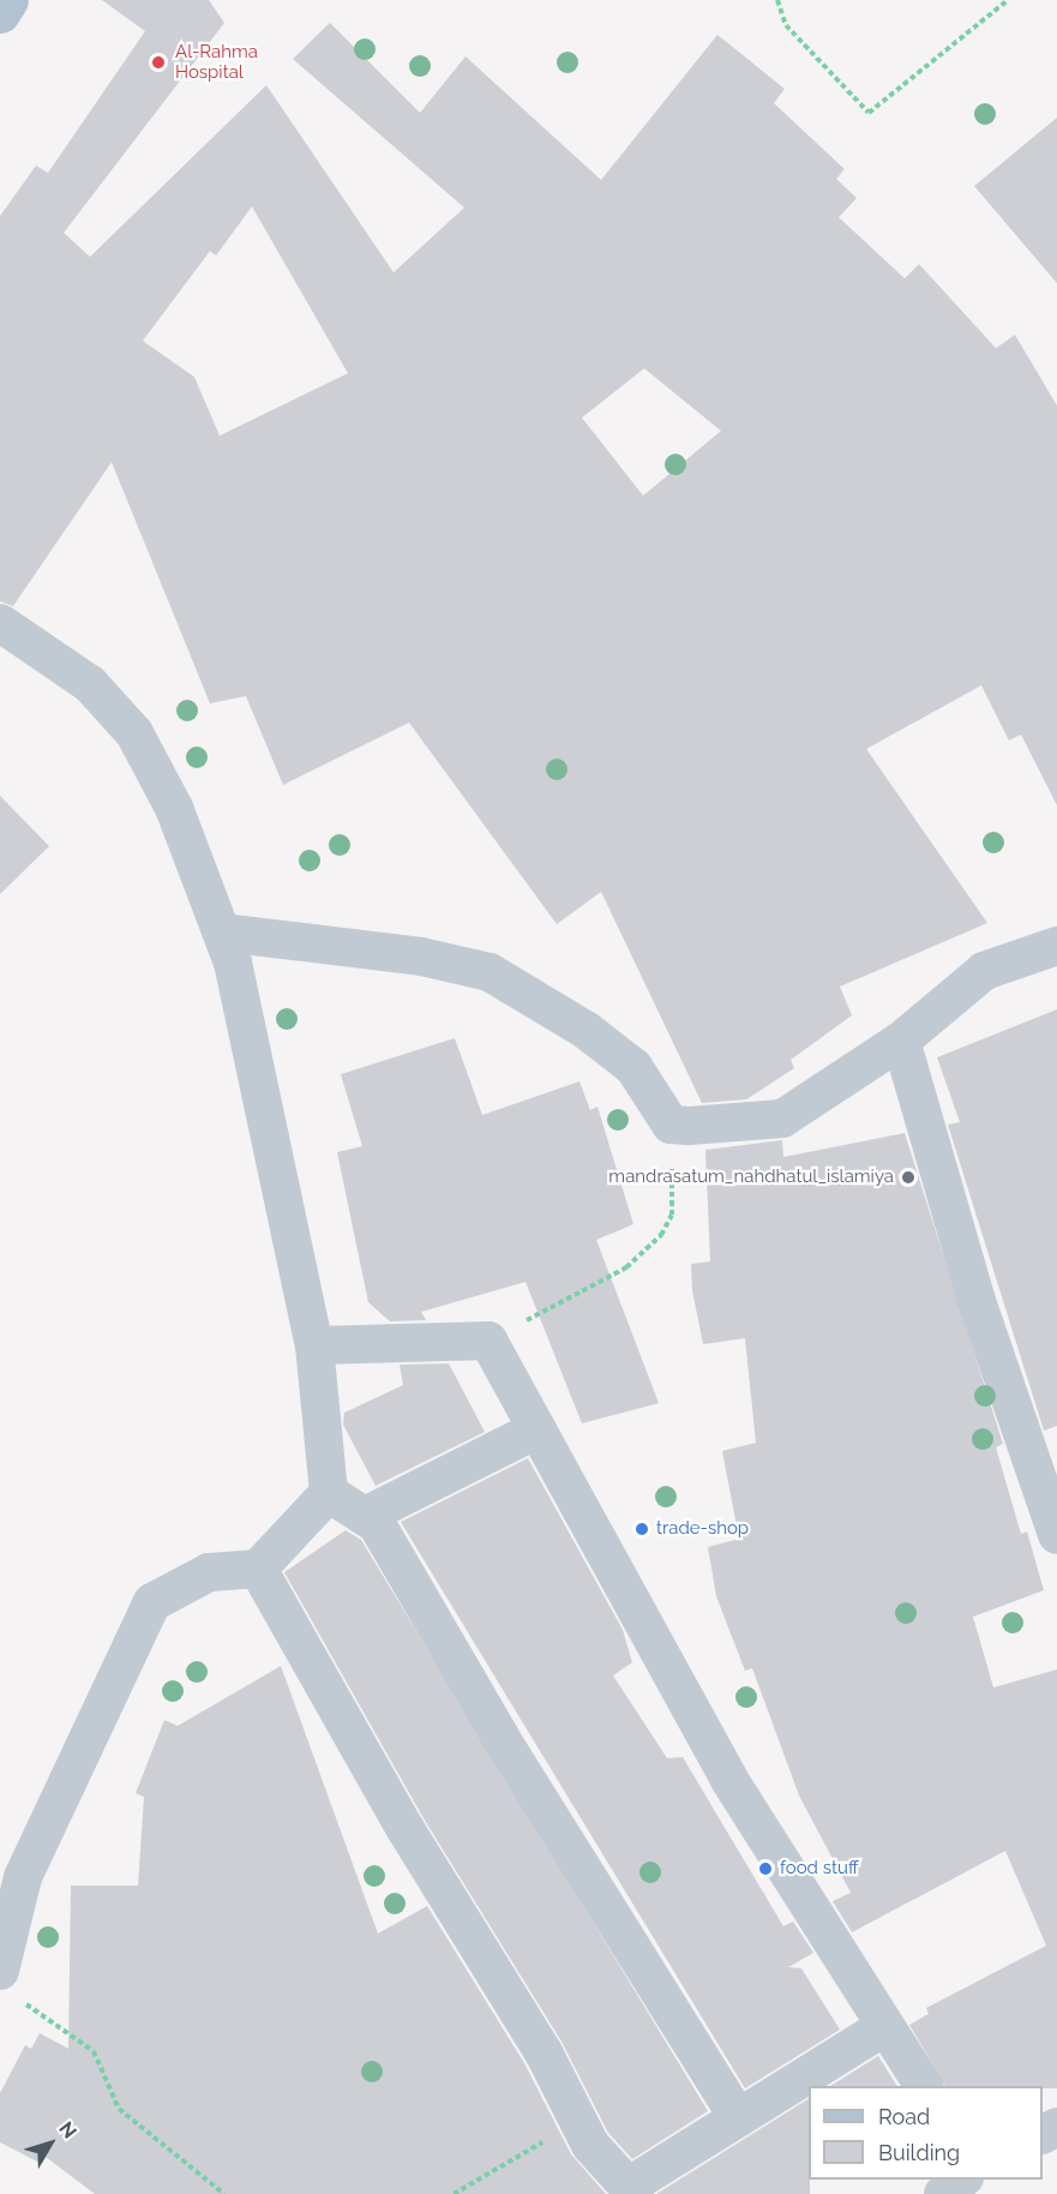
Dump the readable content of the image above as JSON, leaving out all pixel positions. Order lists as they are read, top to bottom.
{
  "places": [
    "Al-Rahma Hospital",
    "mandrasatum_nahdhatul_islamiya",
    "trade-shop",
    "food stuff"
  ],
  "legend": ["Road", "Building"],
  "north": "top right"
}
